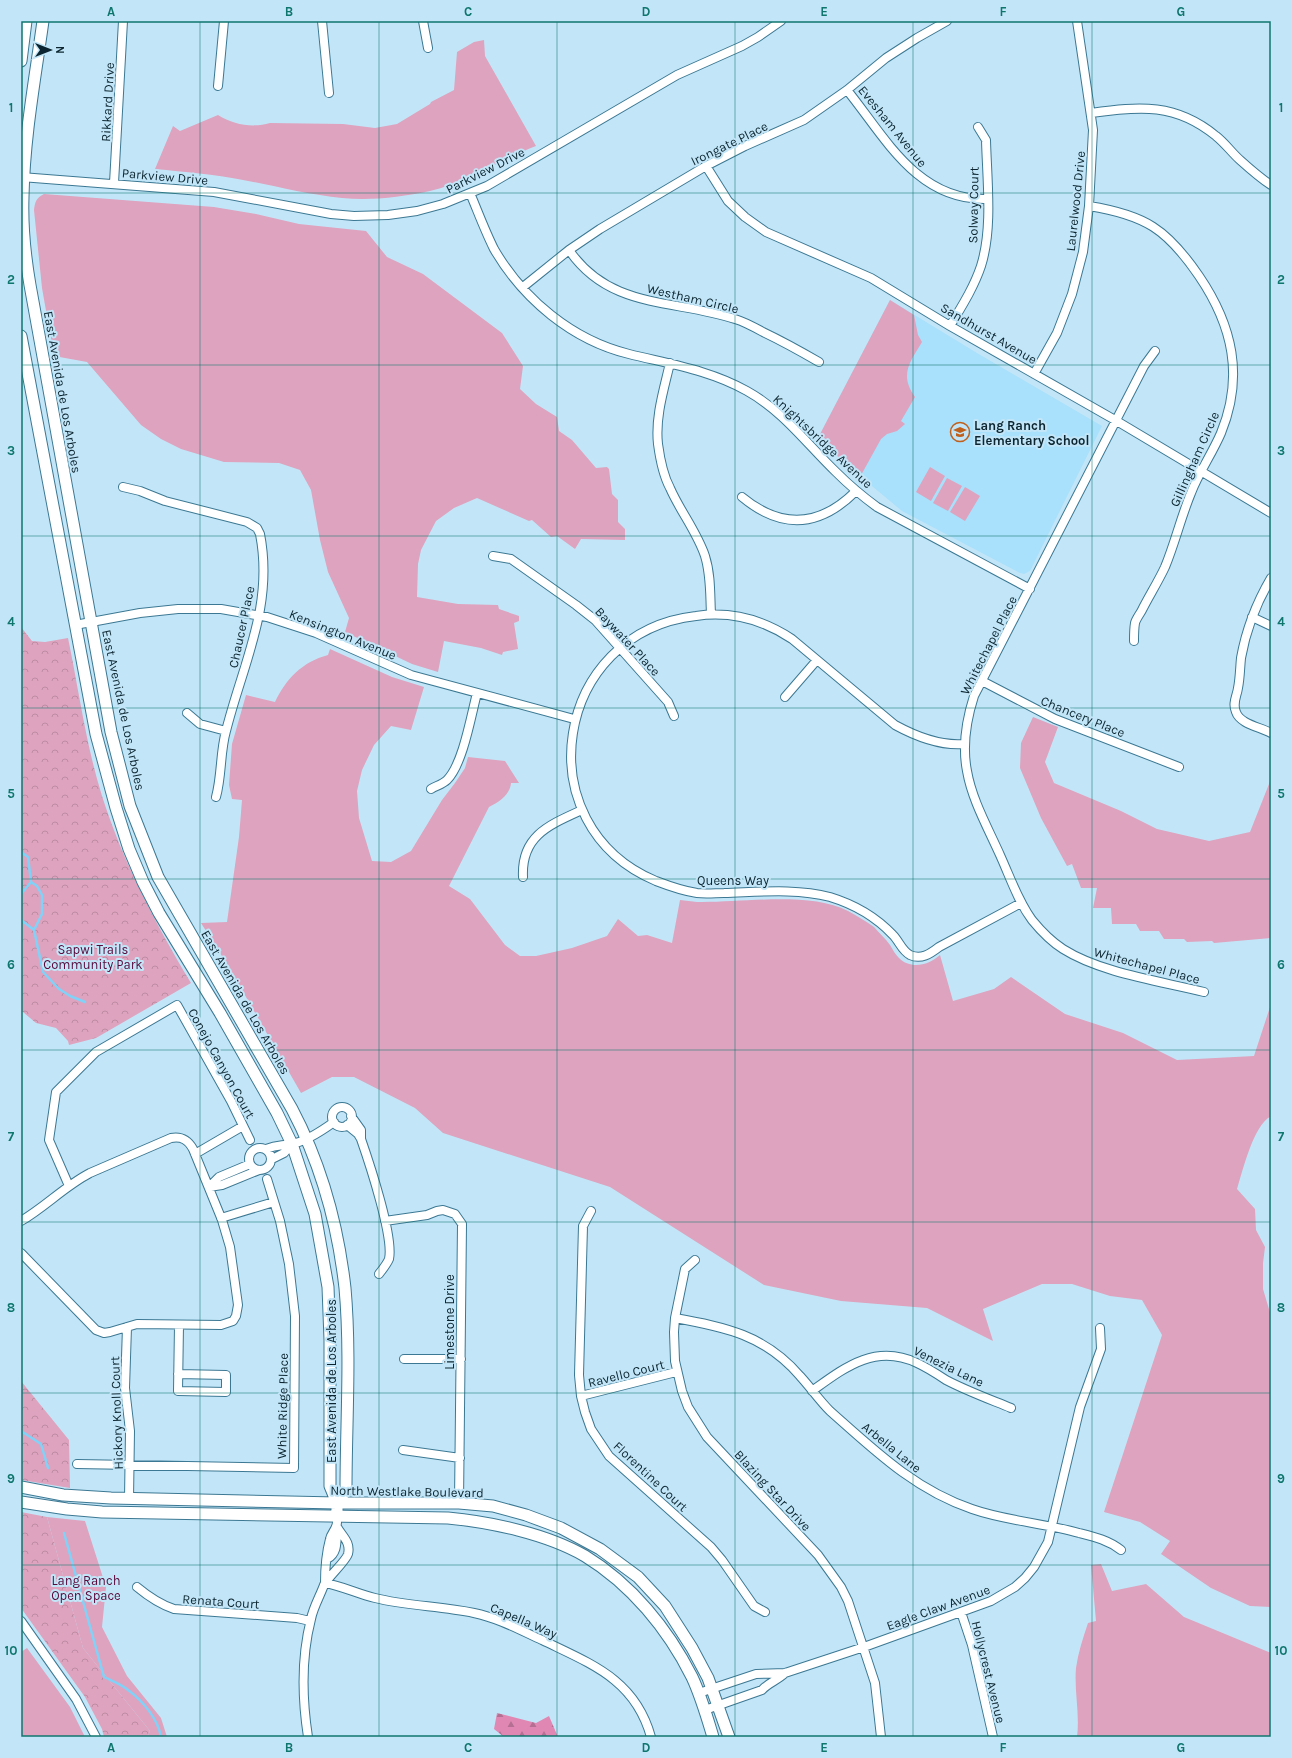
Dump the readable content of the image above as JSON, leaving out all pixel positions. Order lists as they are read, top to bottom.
{
  "streets": {
    "main road": ["East Avenida de Los Arboles", "North Westlake Boulevard"],
    "street": [
      "Rikkard Drive",
      "Evesham Avenue",
      "Irongate Place",
      "Parkview Drive",
      "Laurelwood Drive",
      "Solway Court",
      "Westham Circle",
      "Sandhurst Avenue",
      "Knightsbridge Avenue",
      "Gillingham Circle",
      "Chaucer Place",
      "Kensington Avenue",
      "Baywater Place",
      "Whitechapel Place",
      "Chancery Place",
      "Queens Way",
      "Conejo Canyon Court",
      "Limestone Drive",
      "Venezia Lane",
      "Ravello Court",
      "White Ridge Place",
      "Hickory Knoll Court",
      "Arbella Lane",
      "Florentine Court",
      "Blazing Star Drive",
      "Renata Court",
      "Eagle Claw Avenue",
      "Capella Way",
      "Hollycrest Avenue"
    ]
  },
  "crossings": [
    ["Rikkard Drive", "Parkview Drive"],
    ["Evesham Avenue", "Irongate Place"],
    ["Evesham Avenue", "Solway Court"],
    ["Irongate Place", "Westham Circle"],
    ["Irongate Place", "Sandhurst Avenue"],
    ["Irongate Place", "Knightsbridge Avenue"],
    ["Parkview Drive", "East Avenida de Los Arboles"],
    ["Parkview Drive", "Knightsbridge Avenue"],
    ["Laurelwood Drive", "Sandhurst Avenue"],
    ["Laurelwood Drive", "Gillingham Circle"],
    ["Solway Court", "Sandhurst Avenue"],
    ["Sandhurst Avenue", "Gillingham Circle"],
    ["Sandhurst Avenue", "Whitechapel Place"],
    ["East Avenida de Los Arboles", "Kensington Avenue"],
    ["East Avenida de Los Arboles", "North Westlake Boulevard"],
    ["East Avenida de Los Arboles", "Renata Court"],
    ["East Avenida de Los Arboles", "Capella Way"],
    ["Knightsbridge Avenue", "Whitechapel Place"],
    ["Chaucer Place", "Kensington Avenue"],
    ["Kensington Avenue", "Queens Way"],
    ["Baywater Place", "Queens Way"],
    ["Whitechapel Place", "Chancery Place"],
    ["Whitechapel Place", "Queens Way"],
    ["Limestone Drive", "North Westlake Boulevard"],
    ["Venezia Lane", "Arbella Lane"],
    ["Ravello Court", "Florentine Court"],
    ["Ravello Court", "Blazing Star Drive"],
    ["White Ridge Place", "Hickory Knoll Court"],
    ["Hickory Knoll Court", "North Westlake Boulevard"],
    ["Arbella Lane", "Blazing Star Drive"],
    ["Arbella Lane", "Eagle Claw Avenue"],
    ["Blazing Star Drive", "Eagle Claw Avenue"],
    ["North Westlake Boulevard", "Eagle Claw Avenue"],
    ["Eagle Claw Avenue", "Hollycrest Avenue"]
  ],
  "parks": ["Sapwi Trails Community Park", "Lang Ranch Open Space"],
  "places": {
    "school or university": ["Lang Ranch Elementary School"]
  },
  "north": "right",
  "grid": {
    "columns": [
      "A",
      "B",
      "C",
      "D",
      "E",
      "F",
      "G"
    ],
    "rows": [
      "1",
      "2",
      "3",
      "4",
      "5",
      "6",
      "7",
      "8",
      "9",
      "10"
    ]
  }
}
